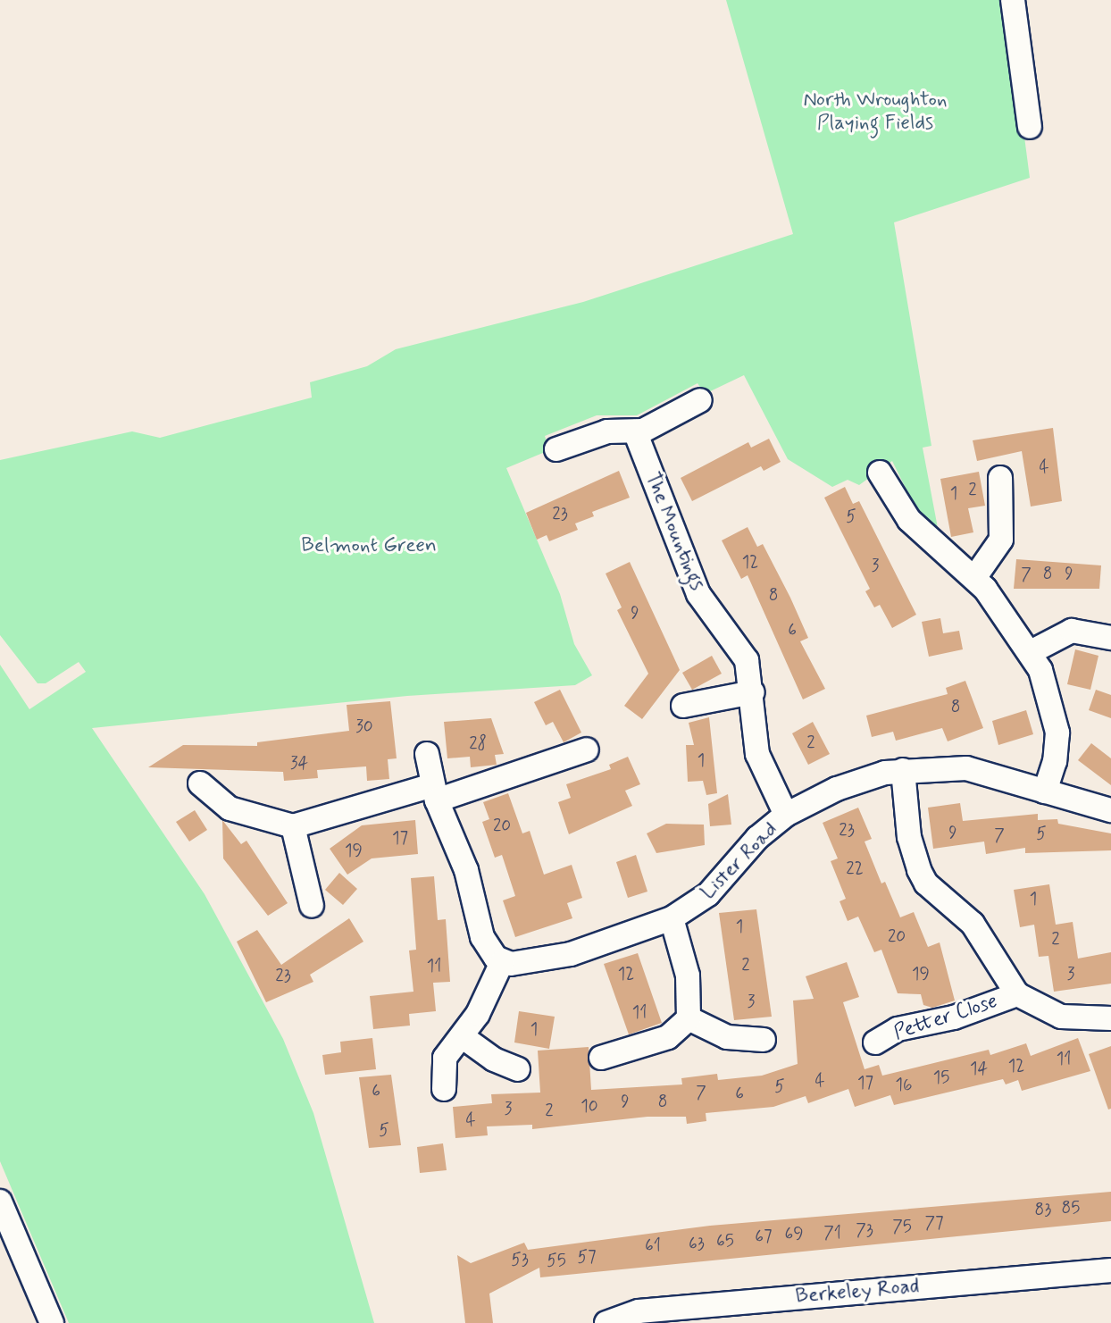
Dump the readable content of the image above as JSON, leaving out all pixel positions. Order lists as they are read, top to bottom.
{
  "streets": {
    "street": [
      "The Mountings",
      "Lister Road",
      "Petter Close",
      "Berkeley Road"
    ]
  },
  "crossings": [
    ["The Mountings", "Lister Road"],
    ["Lister Road", "Petter Close"]
  ],
  "parks": ["North Wroughton Playing Fields", "Belmont Green"],
  "house_numbers": [
    "4",
    "2",
    "1",
    "23",
    "5",
    "12",
    "3",
    "8",
    "9",
    "7",
    "8",
    "9",
    "6",
    "8",
    "30",
    "2",
    "28",
    "1",
    "34",
    "20",
    "23",
    "9",
    "5",
    "7",
    "17",
    "19",
    "22",
    "1",
    "1",
    "20",
    "2",
    "2",
    "11",
    "12",
    "19",
    "3",
    "23",
    "3",
    "11",
    "1",
    "11",
    "12",
    "14",
    "15",
    "4",
    "17",
    "16",
    "5",
    "6",
    "7",
    "6",
    "9",
    "8",
    "10",
    "3",
    "2",
    "4",
    "5",
    "85",
    "83",
    "77",
    "75",
    "73",
    "71",
    "69",
    "67",
    "65",
    "63",
    "61",
    "57",
    "53",
    "55"
  ]
}
